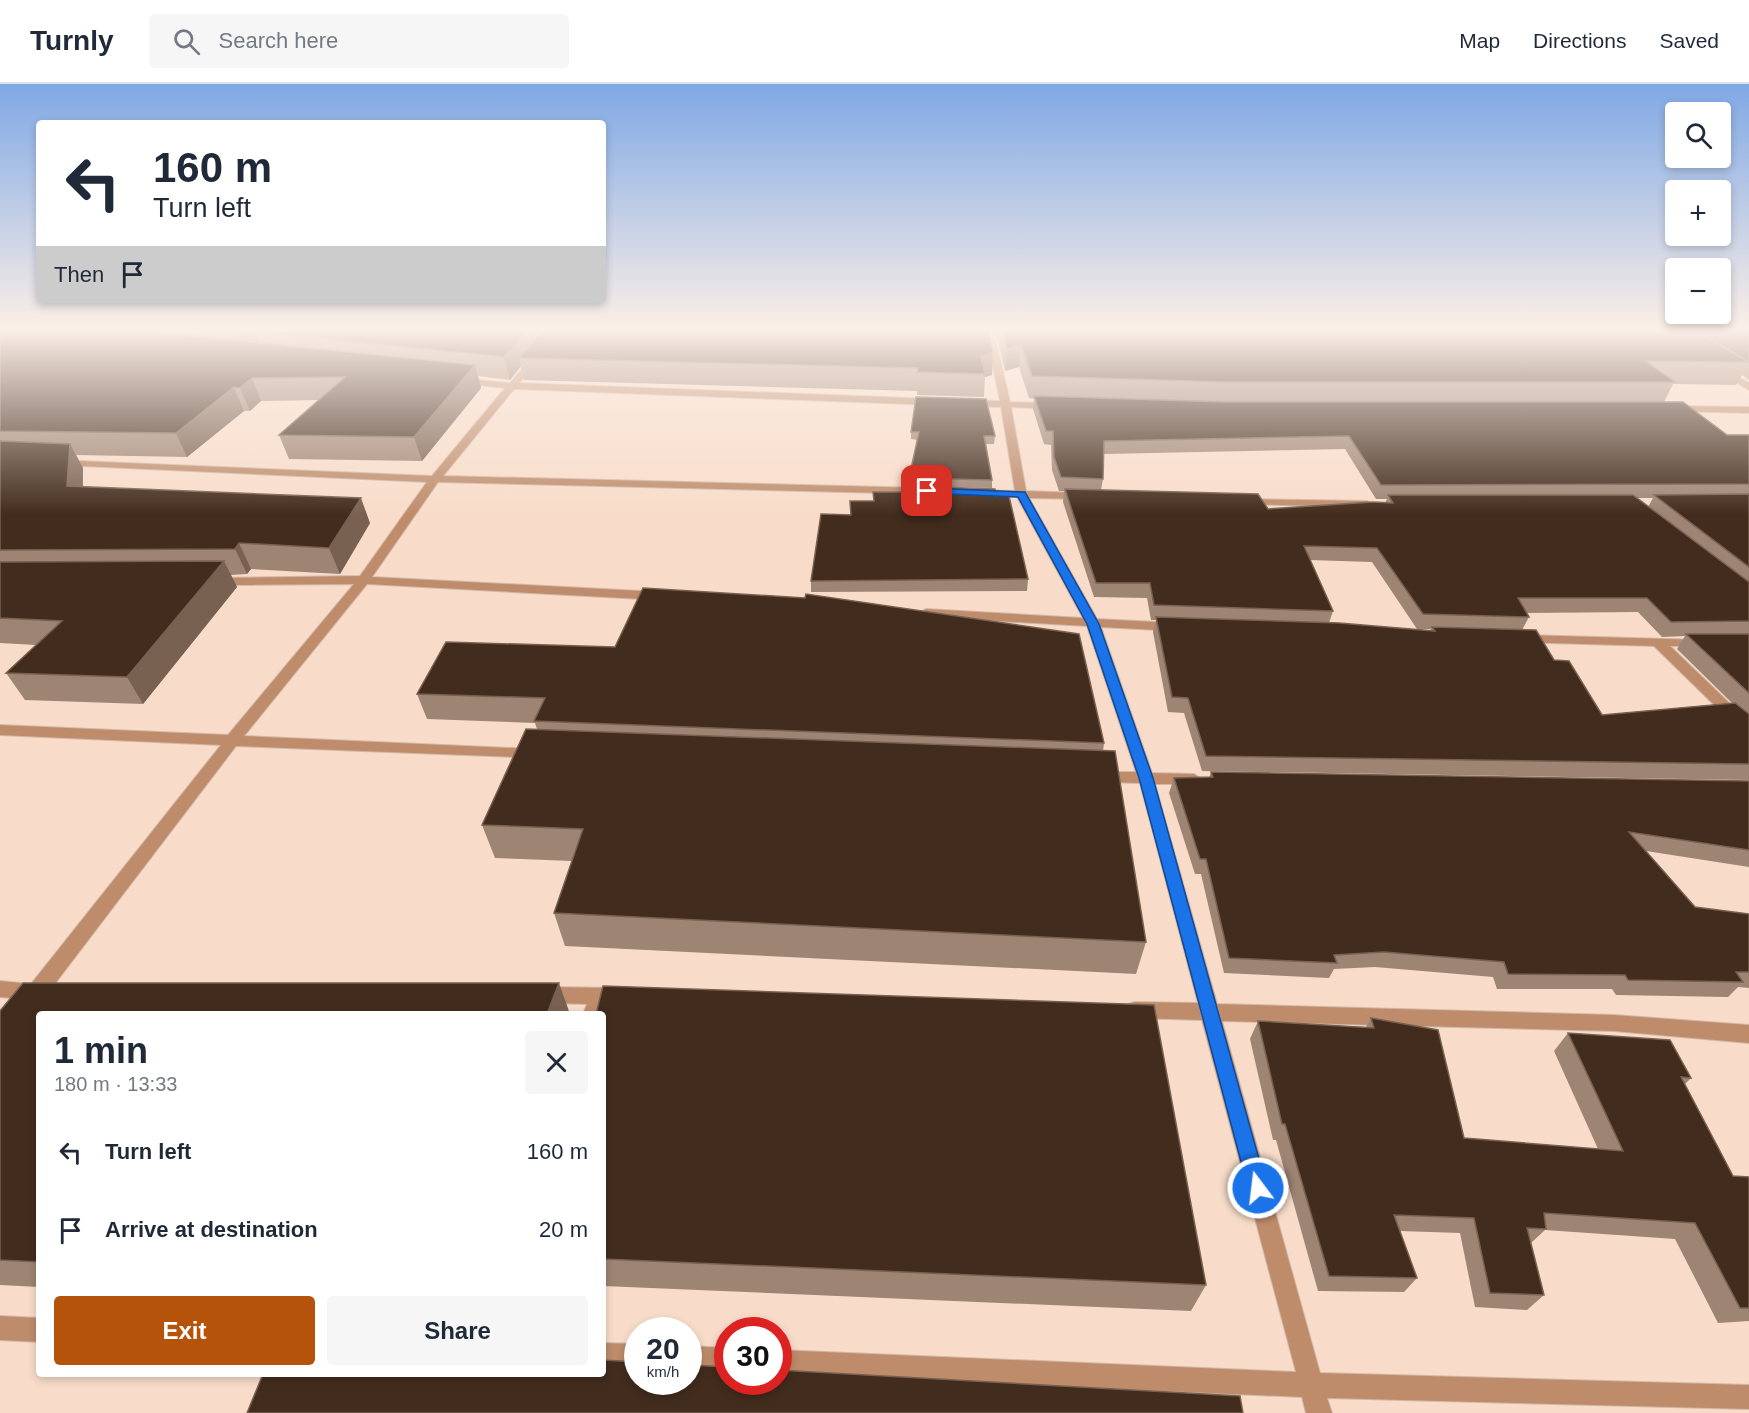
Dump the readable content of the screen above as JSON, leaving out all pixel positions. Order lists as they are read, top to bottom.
{
  "page": {
    "header": "Turnly",
    "search": "Search here",
    "nav": ["Map", "Directions", "Saved"],
    "map_buttons": ["+", "−"],
    "turn": ["160 m", "Turn left"],
    "then": "Then",
    "heading": ["1 min", "180 m · 13:33"],
    "list": [
      {
        "name": "Turn left",
        "value": "160 m"
      },
      {
        "name": "Arrive at destination",
        "value": "20 m"
      }
    ],
    "buttons": ["Exit", "Share"],
    "speed": "20 km/h",
    "limit": "30"
  }
}
